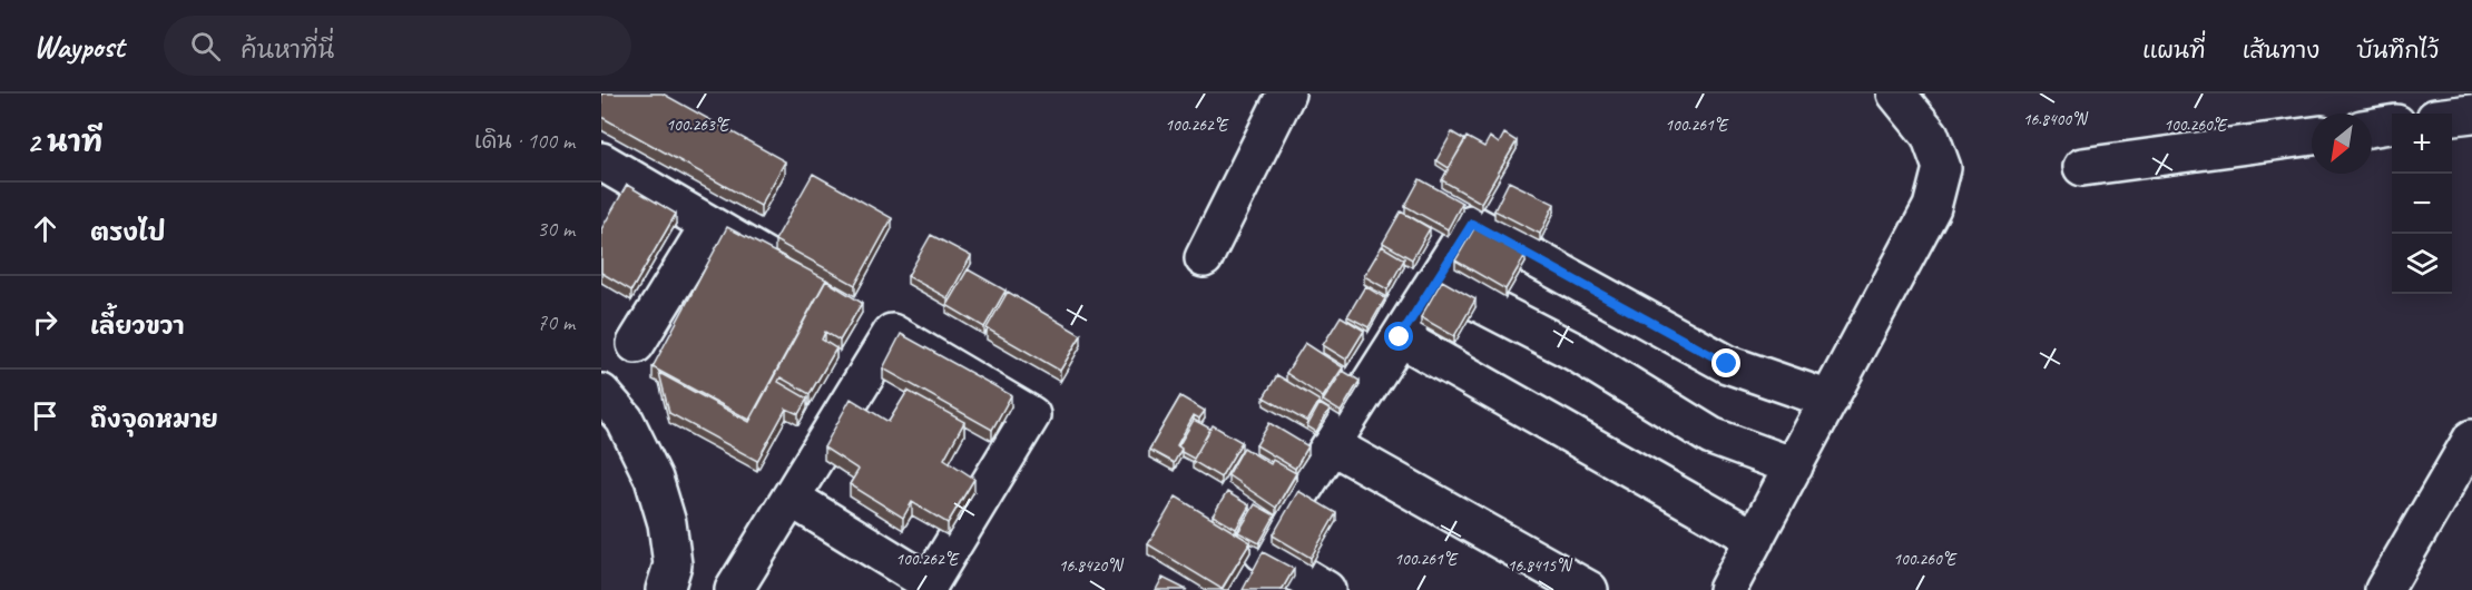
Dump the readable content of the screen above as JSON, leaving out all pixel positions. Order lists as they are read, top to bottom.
{
  "north": "bottom left",
  "page": {
    "header": "Waypost",
    "search": "ค้นหาที่นี่",
    "nav": ["แผนที่", "เส้นทาง", "บันทึกไว้"],
    "heading": ["2 นาที", "เดิน · 100 m"],
    "map_buttons": ["+", "−"],
    "list": [
      ["ตรงไป", "30 m"],
      ["เลี้ยวขวา", "70 m"],
      "ถึงจุดหมาย"
    ]
  },
  "coordinates": [
    "16.8400°N",
    "100.263°E",
    "100.262°E",
    "100.261°E",
    "100.260°E",
    "16.8420°N",
    "16.8415°N"
  ]
}
